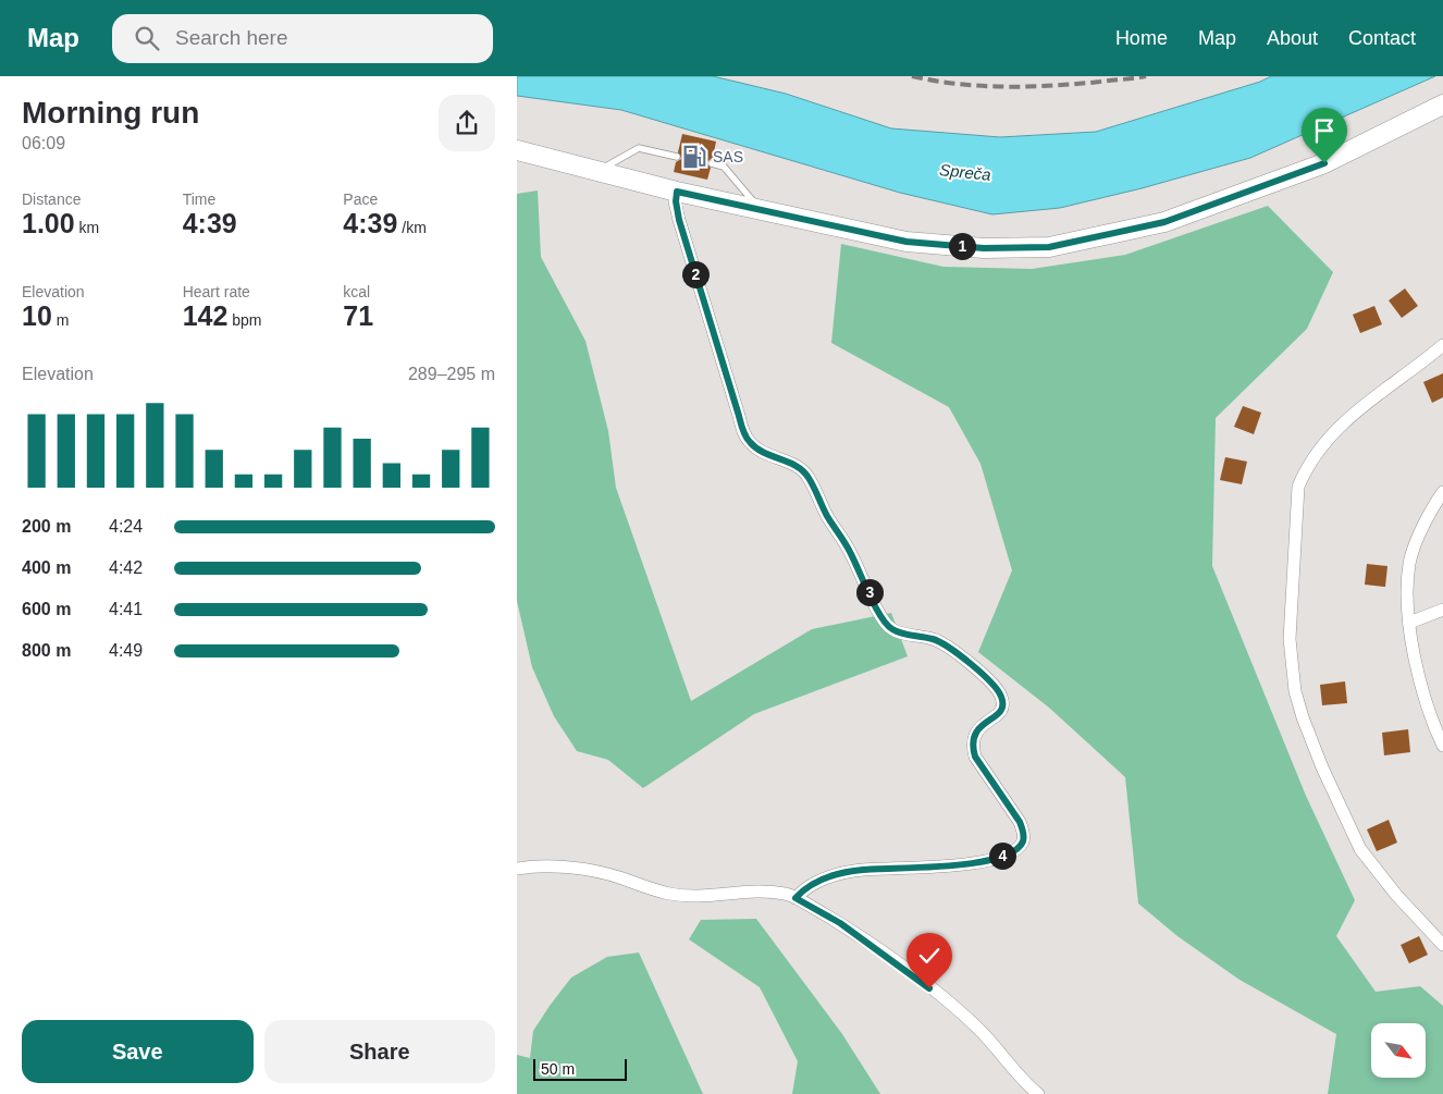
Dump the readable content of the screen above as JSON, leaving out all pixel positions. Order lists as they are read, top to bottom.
{
  "water": ["Spreča"],
  "places": {
    "fuel station": ["SAS"]
  },
  "scale_bar": "50 m",
  "north": "bottom right",
  "page": {
    "header": "Map",
    "search": "Search here",
    "nav": [
      "Home",
      "Map",
      "About",
      "Contact"
    ],
    "heading": ["Morning run", "06:09"],
    "stats": [
      ["Distance", "1.00 km"],
      ["Time", "4:39"],
      ["Pace", "4:39 /km"],
      ["Elevation", "10 m"],
      ["Heart rate", "142 bpm"],
      ["kcal", "71"]
    ],
    "pins": [
      "1",
      "2",
      "3",
      "4"
    ],
    "chart": ["Elevation", "289–295 m"],
    "list": [
      {
        "name": "200 m",
        "note": "4:24"
      },
      {
        "name": "400 m",
        "note": "4:42"
      },
      {
        "name": "600 m",
        "note": "4:41"
      },
      {
        "name": "800 m",
        "note": "4:49"
      }
    ],
    "buttons": ["Save", "Share"],
    "scale": "50 m"
  }
}
